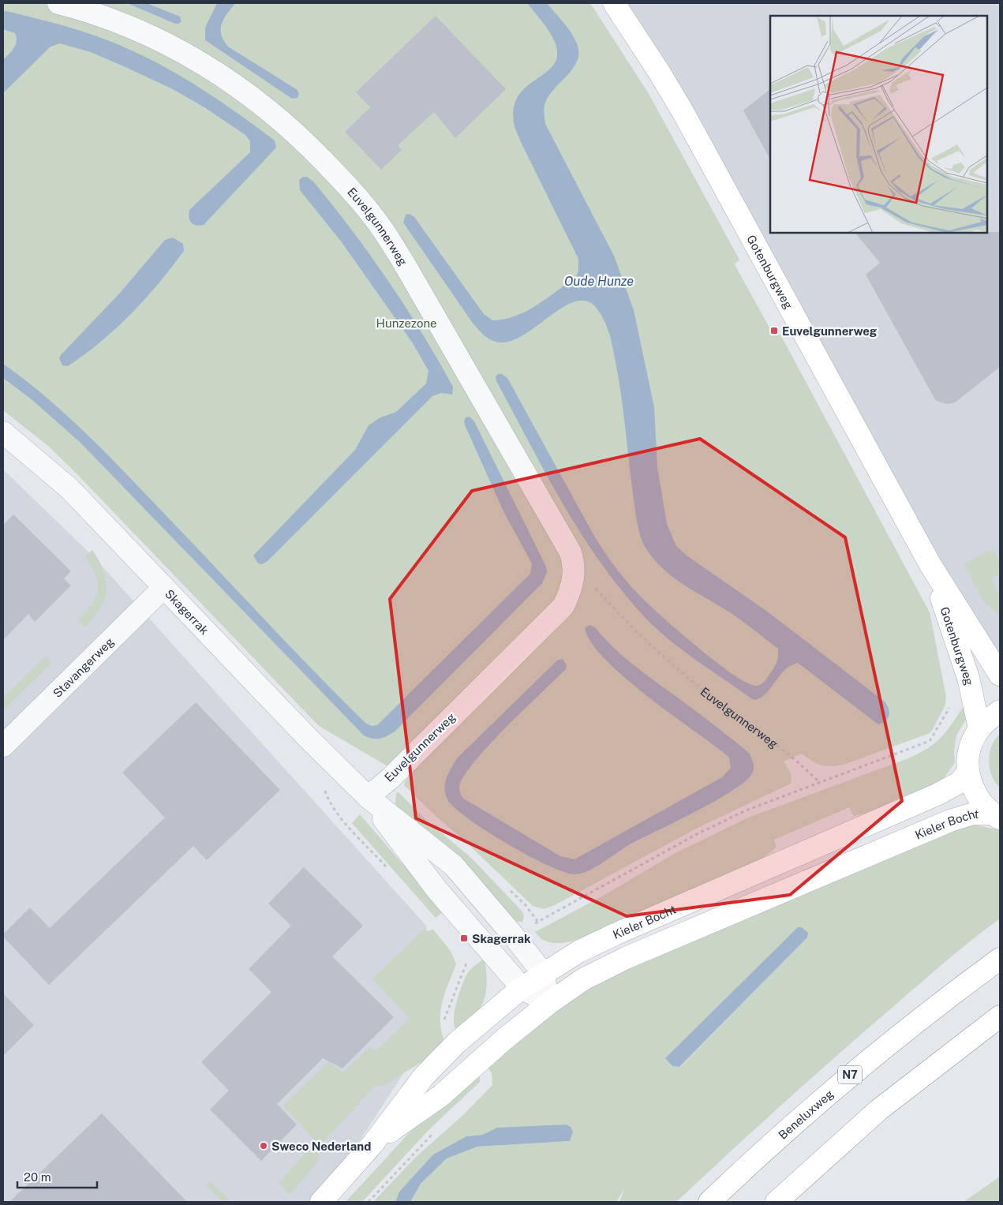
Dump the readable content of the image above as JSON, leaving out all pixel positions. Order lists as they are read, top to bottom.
{
  "streets": {
    "main road": [
      "Gotenburgweg",
      "Kieler Bocht",
      "N7",
      "Beneluxweg"
    ],
    "street": ["Euvelgunnerweg", "Skagerrak", "Stavangerweg"]
  },
  "crossings": [
    ["Euvelgunnerweg", "Skagerrak"],
    ["Skagerrak", "Stavangerweg"],
    ["Skagerrak", "Kieler Bocht"]
  ],
  "water": ["Oude Hunze"],
  "parks": ["Hunzezone"],
  "places": {
    "transit": ["Euvelgunnerweg", "Skagerrak"],
    "other": ["Sweco Nederland"]
  },
  "scale_bar": "20 m"
}
